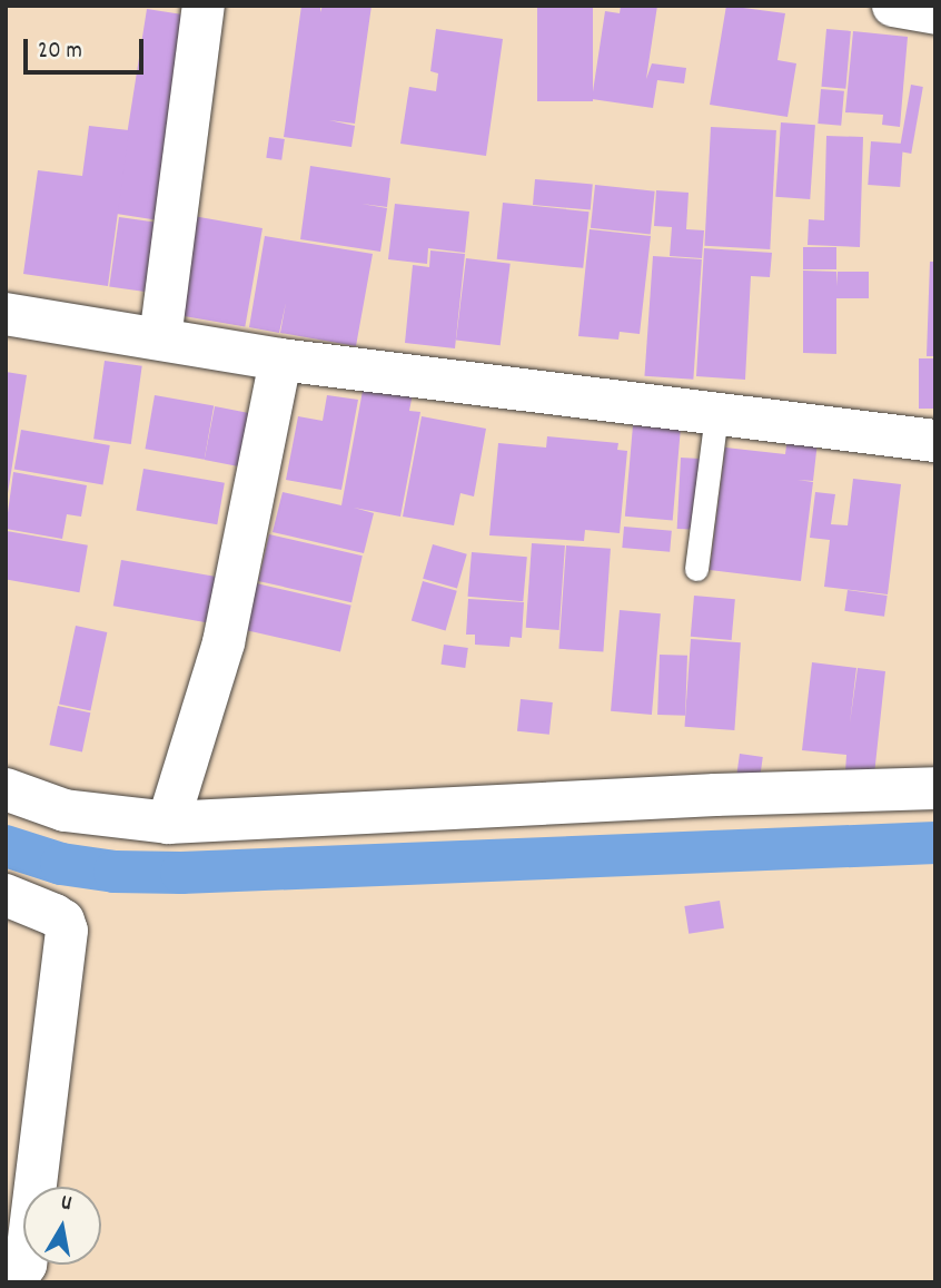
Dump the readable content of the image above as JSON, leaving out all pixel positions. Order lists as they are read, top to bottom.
{
  "scale_bar": "20 m",
  "north": "top"
}
